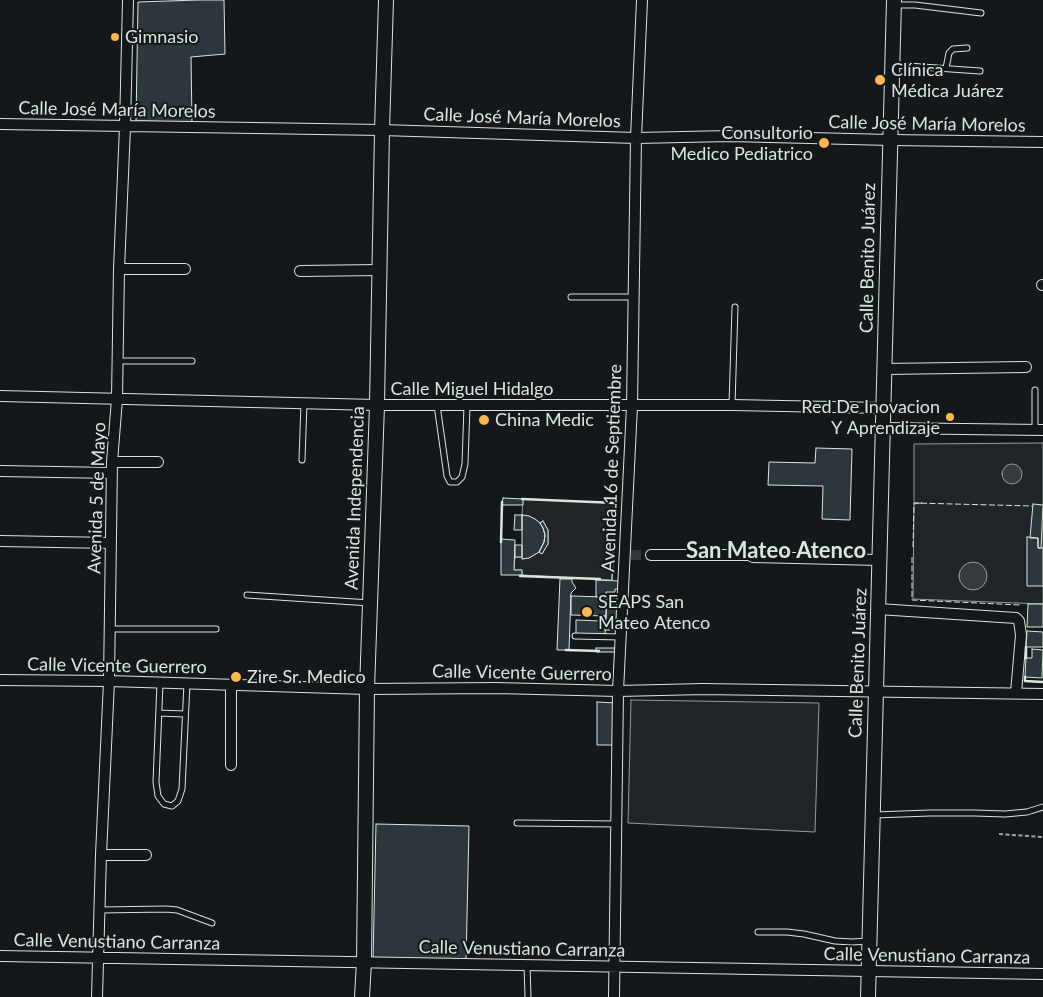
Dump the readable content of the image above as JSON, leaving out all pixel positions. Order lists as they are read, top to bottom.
{
  "streets": {
    "main road": ["Calle Benito Juárez", "Avenida Independencia"],
    "street": [
      "Calle José María Morelos",
      "Calle Miguel Hidalgo",
      "Avenida 16 de Septiembre",
      "Avenida 5 de Mayo",
      "Calle Vicente Guerrero",
      "Calle Venustiano Carranza"
    ]
  },
  "crossings": [
    ["Calle José María Morelos", "Calle Benito Juárez"],
    ["Calle José María Morelos", "Avenida 16 de Septiembre"],
    ["Calle José María Morelos", "Avenida 5 de Mayo"],
    ["Calle José María Morelos", "Avenida Independencia"],
    ["Calle Benito Juárez", "Calle Miguel Hidalgo"],
    ["Calle Benito Juárez", "Calle Vicente Guerrero"],
    ["Calle Benito Juárez", "Calle Venustiano Carranza"],
    ["Calle Miguel Hidalgo", "Avenida 16 de Septiembre"],
    ["Calle Miguel Hidalgo", "Avenida 5 de Mayo"],
    ["Calle Miguel Hidalgo", "Avenida Independencia"],
    ["Avenida 16 de Septiembre", "Calle Vicente Guerrero"],
    ["Avenida 16 de Septiembre", "Calle Venustiano Carranza"],
    ["Avenida 5 de Mayo", "Calle Vicente Guerrero"],
    ["Avenida 5 de Mayo", "Calle Venustiano Carranza"],
    ["Avenida Independencia", "Calle Vicente Guerrero"],
    ["Avenida Independencia", "Calle Venustiano Carranza"]
  ],
  "districts": ["San Mateo Atenco"],
  "places": [
    "Gimnasio",
    "Clínica Médica Juárez",
    "Consultorio Medico Pediatrico",
    "Red De Inovacion Y Aprendizaje",
    "China Medic",
    "SEAPS San Mateo Atenco",
    "Zire Sr. Medico"
  ]
}
